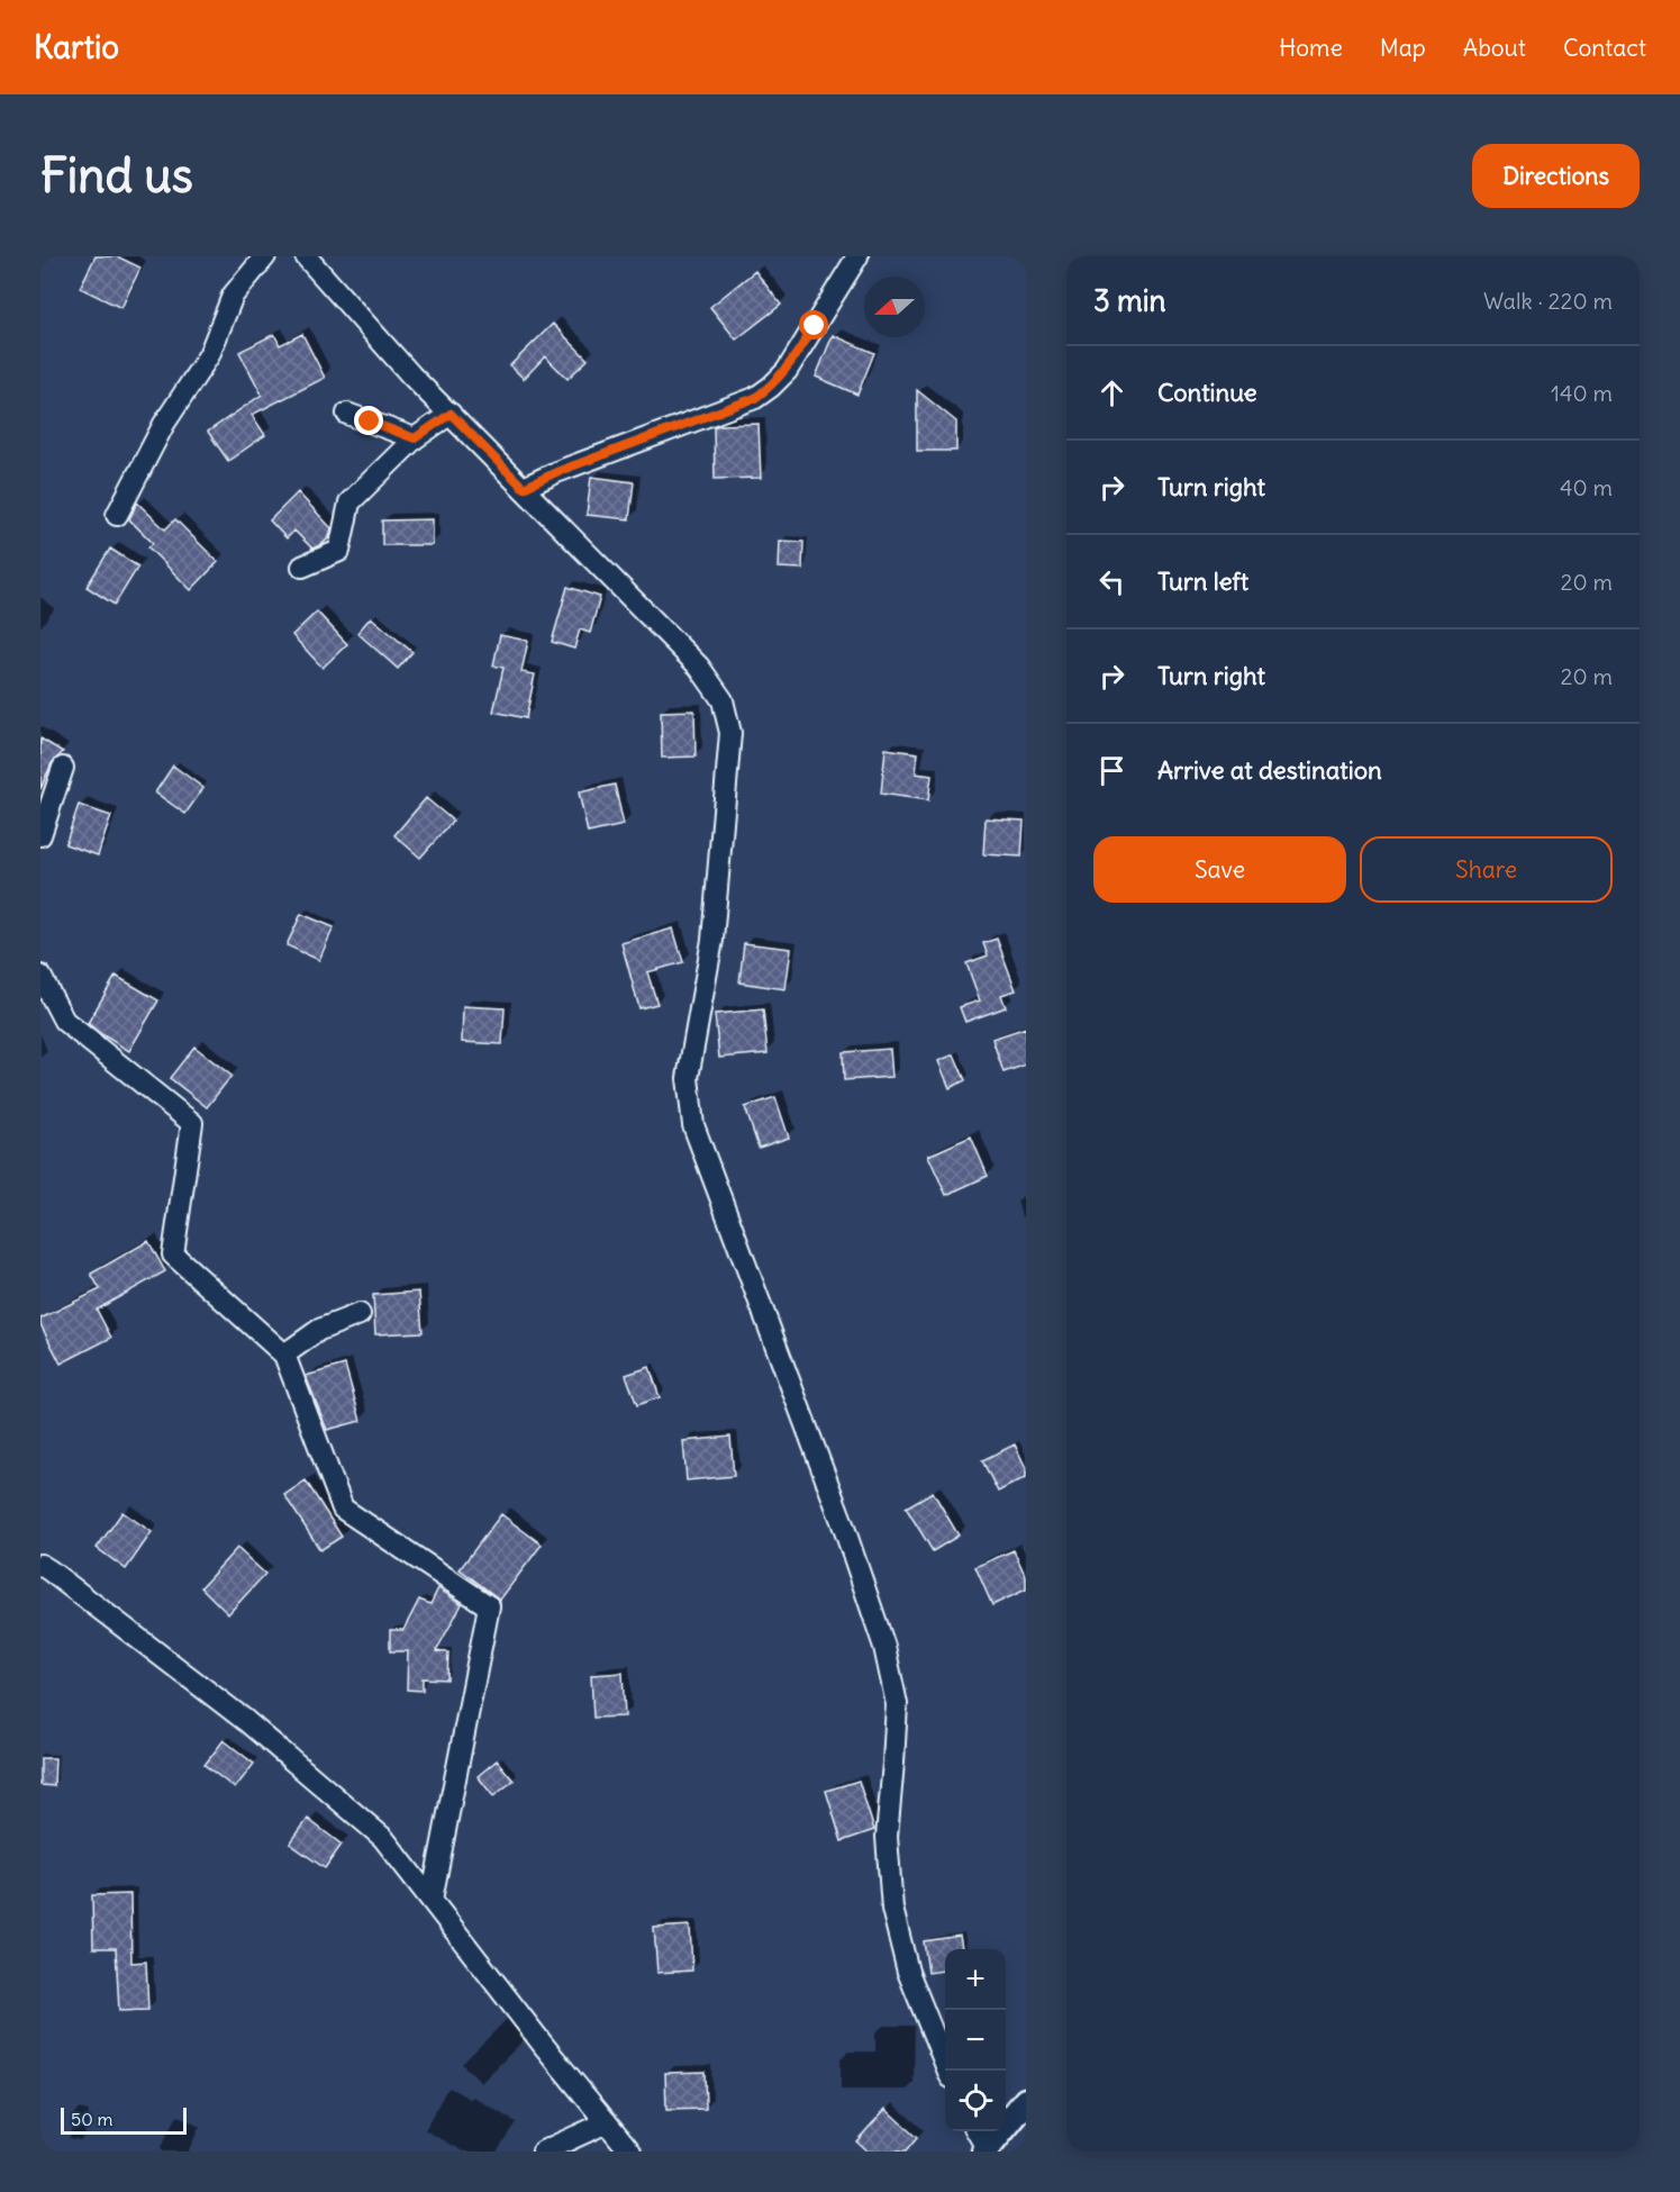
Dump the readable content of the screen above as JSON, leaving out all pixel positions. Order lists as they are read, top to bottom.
{
  "scale_bar": "50 m",
  "north": "left",
  "page": {
    "header": "Kartio",
    "nav": [
      "Home",
      "Map",
      "About",
      "Contact"
    ],
    "buttons": [
      "Directions",
      ["Save", "Share"]
    ],
    "title": "Find us",
    "heading": ["3 min", "Walk · 220 m"],
    "list": [
      ["Continue", "140 m"],
      ["Turn right", "40 m"],
      ["Turn left", "20 m"],
      ["Turn right", "20 m"],
      "Arrive at destination"
    ],
    "map_buttons": ["+", "−"],
    "scale": "50 m"
  }
}
